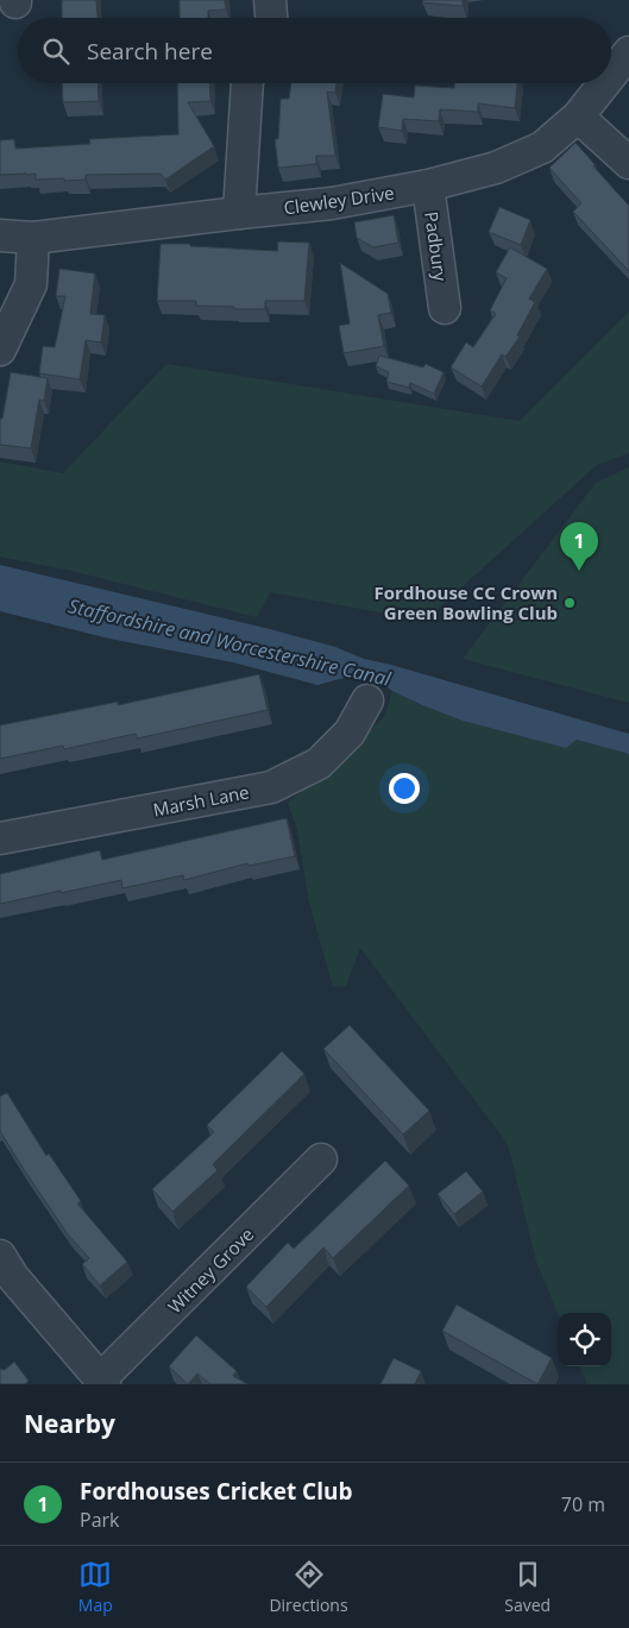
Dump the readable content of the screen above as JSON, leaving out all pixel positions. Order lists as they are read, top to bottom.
{
  "streets": {
    "street": [
      "Clewley Drive",
      "Padbury",
      "Marsh Lane",
      "Witney Grove"
    ]
  },
  "crossings": [
    ["Clewley Drive", "Padbury"]
  ],
  "water": ["Staffordshire and Worcestershire Canal"],
  "places": ["Fordhouse CC Crown Green Bowling Club"],
  "page": {
    "search": "Search here",
    "pins": "1",
    "heading": "Nearby",
    "list": [
      {
        "mark": "1",
        "name": "Fordhouses Cricket Club",
        "note": "Park",
        "value": "70 m"
      }
    ],
    "nav": ["Map", "Directions", "Saved"]
  }
}
